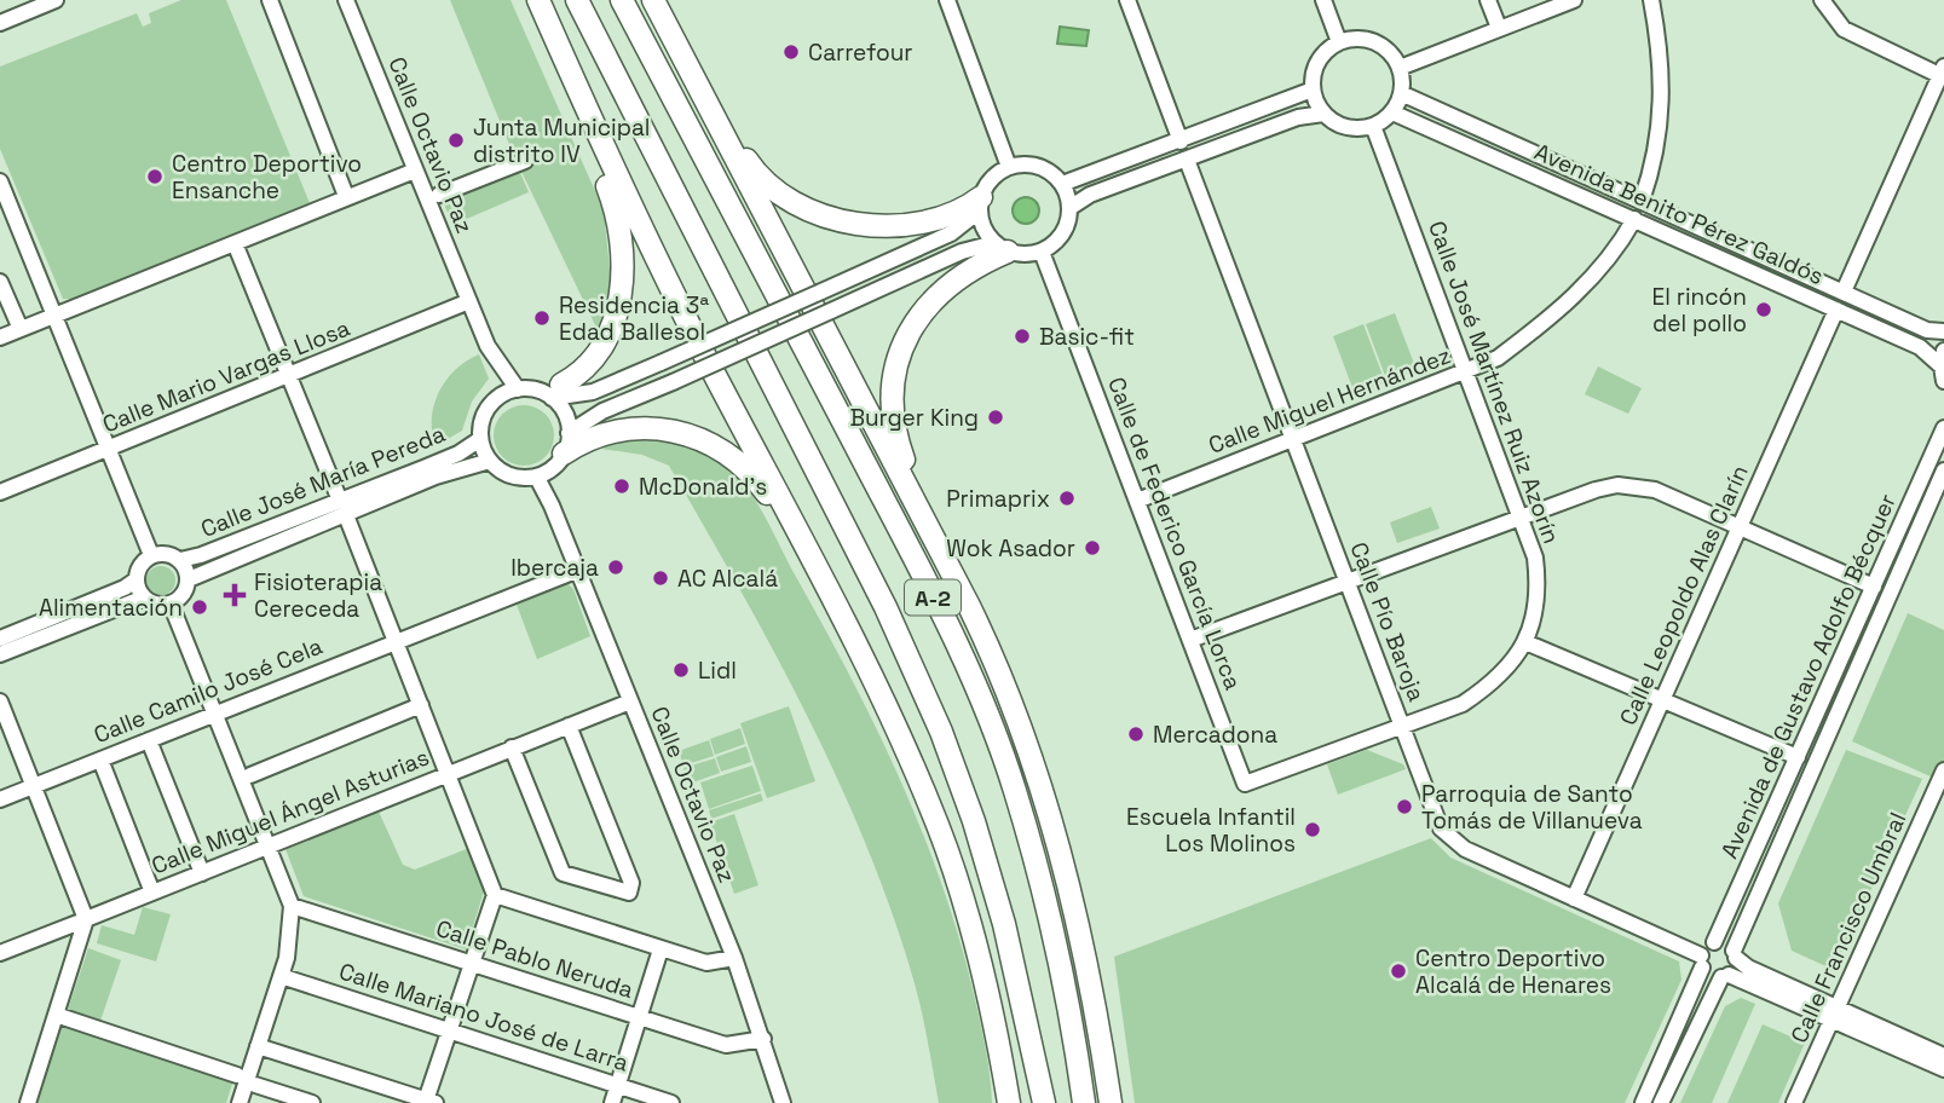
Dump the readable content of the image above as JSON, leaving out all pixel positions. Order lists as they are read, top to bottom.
{
  "streets": {
    "highway": ["A-2"],
    "street": [
      "Calle Octavio Paz",
      "Avenida Benito Pérez Galdós",
      "Calle Mario Vargas Llosa",
      "Calle José Martínez Ruiz Azorín",
      "Calle Miguel Hernández",
      "Calle José María Pereda",
      "Calle de Federico García Lorca",
      "Calle Leopoldo Alas Clarín",
      "Calle Pío Baroja",
      "Avenida de Gustavo Adolfo Bécquer",
      "Calle Camilo José Cela",
      "Calle Miguel Ángel Asturias",
      "Calle Francisco Umbral",
      "Calle Pablo Neruda",
      "Calle Mariano José de Larra"
    ]
  },
  "crossings": [
    ["Calle Octavio Paz", "Calle Mario Vargas Llosa"],
    ["Calle Octavio Paz", "Calle Camilo José Cela"],
    ["Calle Octavio Paz", "Calle Miguel Ángel Asturias"],
    ["Calle Octavio Paz", "Calle Pablo Neruda"],
    ["Avenida Benito Pérez Galdós", "Calle José Martínez Ruiz Azorín"],
    ["Avenida Benito Pérez Galdós", "Calle Miguel Hernández"],
    ["Avenida Benito Pérez Galdós", "Calle Leopoldo Alas Clarín"],
    ["Calle José Martínez Ruiz Azorín", "Calle Miguel Hernández"],
    ["Calle José Martínez Ruiz Azorín", "Calle de Federico García Lorca"],
    ["Calle José Martínez Ruiz Azorín", "Calle Pío Baroja"],
    ["Calle Miguel Hernández", "Calle de Federico García Lorca"],
    ["Calle Miguel Hernández", "Calle Pío Baroja"],
    ["Calle Leopoldo Alas Clarín", "Calle Pío Baroja"],
    ["Calle Pío Baroja", "Avenida de Gustavo Adolfo Bécquer"]
  ],
  "places": {
    "other": [
      "Carrefour",
      "Junta Municipal distrito IV",
      "Centro Deportivo Ensanche",
      "El rincón del pollo",
      "Residencia 3ª Edad Ballesol",
      "Basic-fit",
      "Burger King",
      "McDonald's",
      "Primaprix",
      "Wok Asador",
      "Ibercaja",
      "AC Alcalá",
      "Alimentación",
      "Lidl",
      "Mercadona",
      "Parroquia de Santo Tomás de Villanueva",
      "Escuela Infantil Los Molinos",
      "Centro Deportivo Alcalá de Henares"
    ],
    "health": ["Fisioterapia Cereceda"]
  }
}
